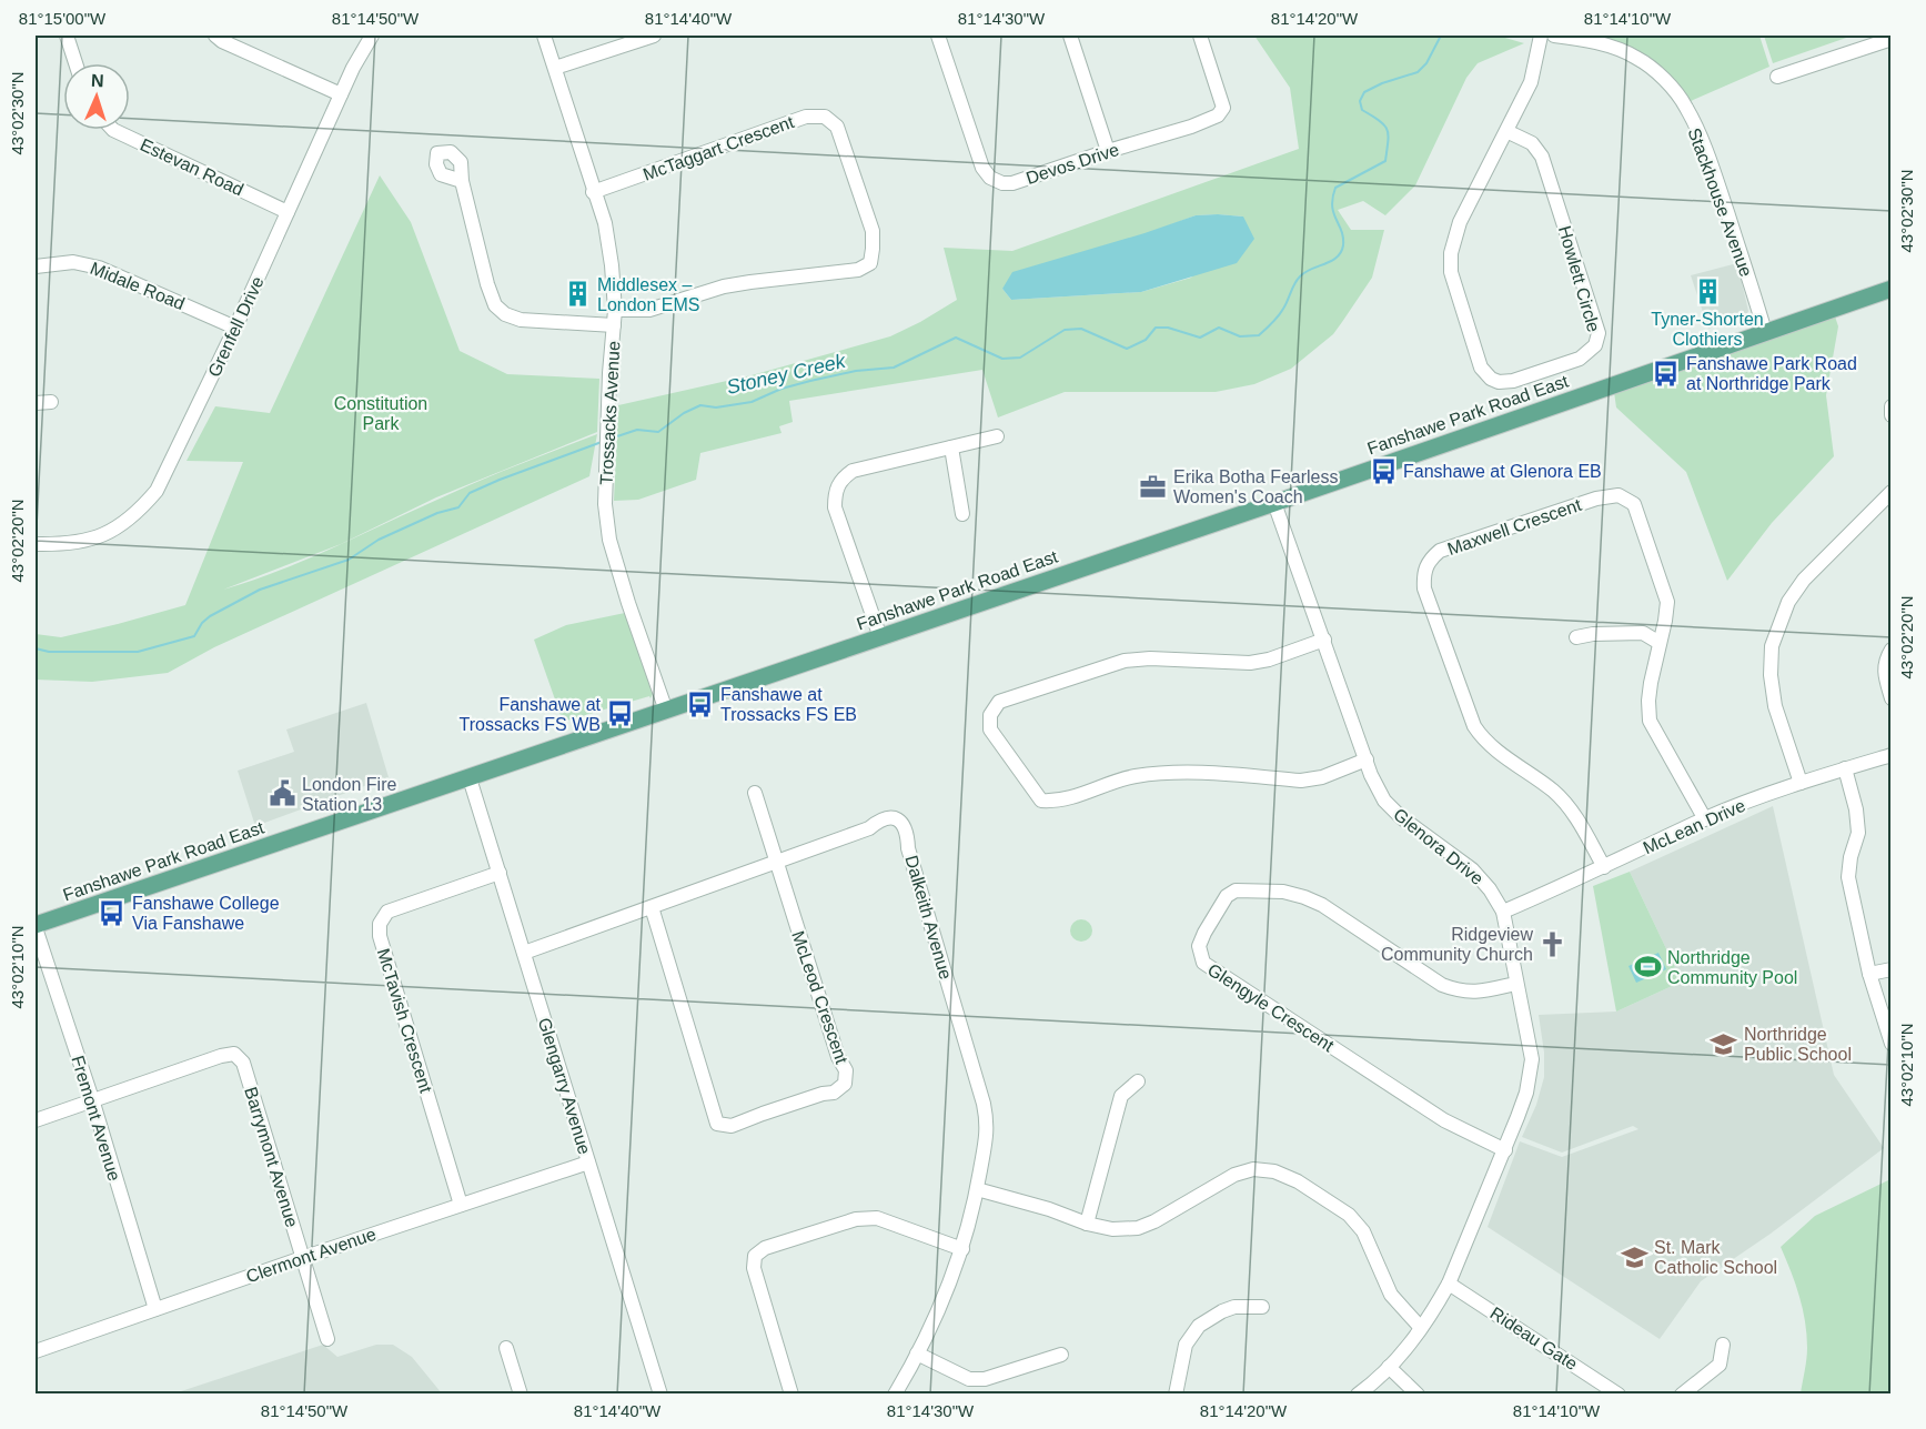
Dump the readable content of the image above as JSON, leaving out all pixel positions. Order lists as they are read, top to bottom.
{
  "streets": {
    "main road": ["Fanshawe Park Road East"],
    "street": [
      "McTaggart Crescent",
      "Devos Drive",
      "Estevan Road",
      "Stackhouse Avenue",
      "Howlett Circle",
      "Midale Road",
      "Grenfell Drive",
      "Trossacks Avenue",
      "Maxwell Crescent",
      "McLean Drive",
      "Glenora Drive",
      "Dalkeith Avenue",
      "McLeod Crescent",
      "Glengyle Crescent",
      "McTavish Crescent",
      "Glengarry Avenue",
      "Fremont Avenue",
      "Barrymont Avenue",
      "Clermont Avenue",
      "Rideau Gate"
    ]
  },
  "crossings": [
    ["McTaggart Crescent", "Trossacks Avenue"],
    ["Estevan Road", "Grenfell Drive"],
    ["Stackhouse Avenue", "Fanshawe Park Road East"],
    ["Midale Road", "Grenfell Drive"],
    ["Trossacks Avenue", "Fanshawe Park Road East"],
    ["Fanshawe Park Road East", "Glenora Drive"],
    ["Fanshawe Park Road East", "Glengarry Avenue"],
    ["Fanshawe Park Road East", "Fremont Avenue"],
    ["Maxwell Crescent", "McLean Drive"],
    ["McLean Drive", "Glenora Drive"],
    ["Glenora Drive", "Glengyle Crescent"],
    ["Glenora Drive", "Rideau Gate"],
    ["Dalkeith Avenue", "McLeod Crescent"],
    ["Dalkeith Avenue", "Glengarry Avenue"],
    ["McTavish Crescent", "Glengarry Avenue"],
    ["McTavish Crescent", "Clermont Avenue"],
    ["Glengarry Avenue", "Clermont Avenue"],
    ["Fremont Avenue", "Barrymont Avenue"],
    ["Fremont Avenue", "Clermont Avenue"],
    ["Barrymont Avenue", "Clermont Avenue"]
  ],
  "water": ["Stoney Creek"],
  "parks": ["Constitution Park"],
  "places": {
    "building": ["Tyner-Shorten Clothiers", "Middlesex – London EMS"],
    "bus stop": [
      "Fanshawe Park Road at Northridge Park",
      "Fanshawe at Glenora EB",
      "Fanshawe at Trossacks FS EB",
      "Fanshawe at Trossacks FS WB",
      "Fanshawe College Via Fanshawe"
    ],
    "office": ["Erika Botha Fearless Women's Coach"],
    "public building": ["London Fire Station 13"],
    "church": ["Ridgeview Community Church"],
    "sports": ["Northridge Community Pool"],
    "school or university": ["Northridge Public School", "St. Mark Catholic School"]
  },
  "north": "top",
  "coordinates": [
    "81°15'00\"W",
    "81°14'50\"W",
    "81°14'40\"W",
    "81°14'30\"W",
    "81°14'20\"W",
    "81°14'10\"W",
    "43°02'30\"N",
    "43°02'20\"N",
    "43°02'10\"N"
  ]
}
